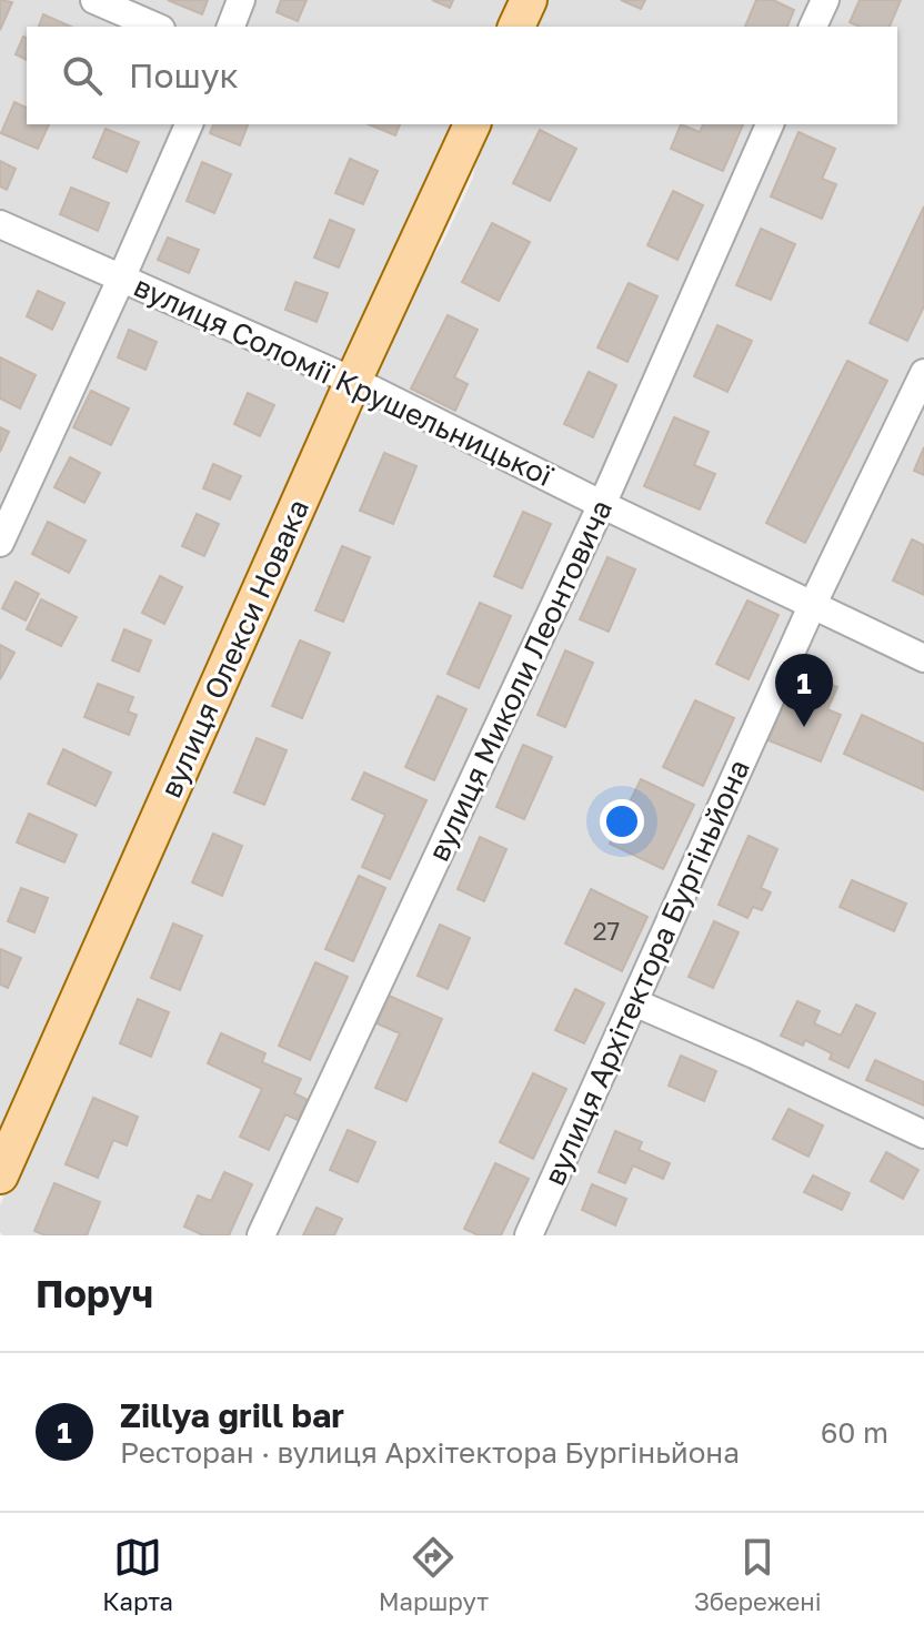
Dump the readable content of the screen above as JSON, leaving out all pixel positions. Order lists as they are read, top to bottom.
{
  "streets": {
    "main road": ["вулиця Олекси Новака"],
    "street": ["вулиця Соломії Крушельницької", "вулиця Миколи Леонтовича", "вулиця Архітектора Бургіньйона"]
  },
  "crossings": [
    ["вулиця Соломії Крушельницької", "вулиця Олекси Новака"],
    ["вулиця Соломії Крушельницької", "вулиця Миколи Леонтовича"],
    ["вулиця Соломії Крушельницької", "вулиця Архітектора Бургіньйона"]
  ],
  "house_numbers": ["27"],
  "page": {
    "search": "Пошук",
    "pins": "1",
    "heading": "Поруч",
    "list": [
      {
        "mark": "1",
        "name": "Zillya grill bar",
        "note": "Ресторан · вулиця Архітектора Бургіньйона",
        "value": "60 m"
      }
    ],
    "nav": ["Карта", "Маршрут", "Збережені"]
  }
}
